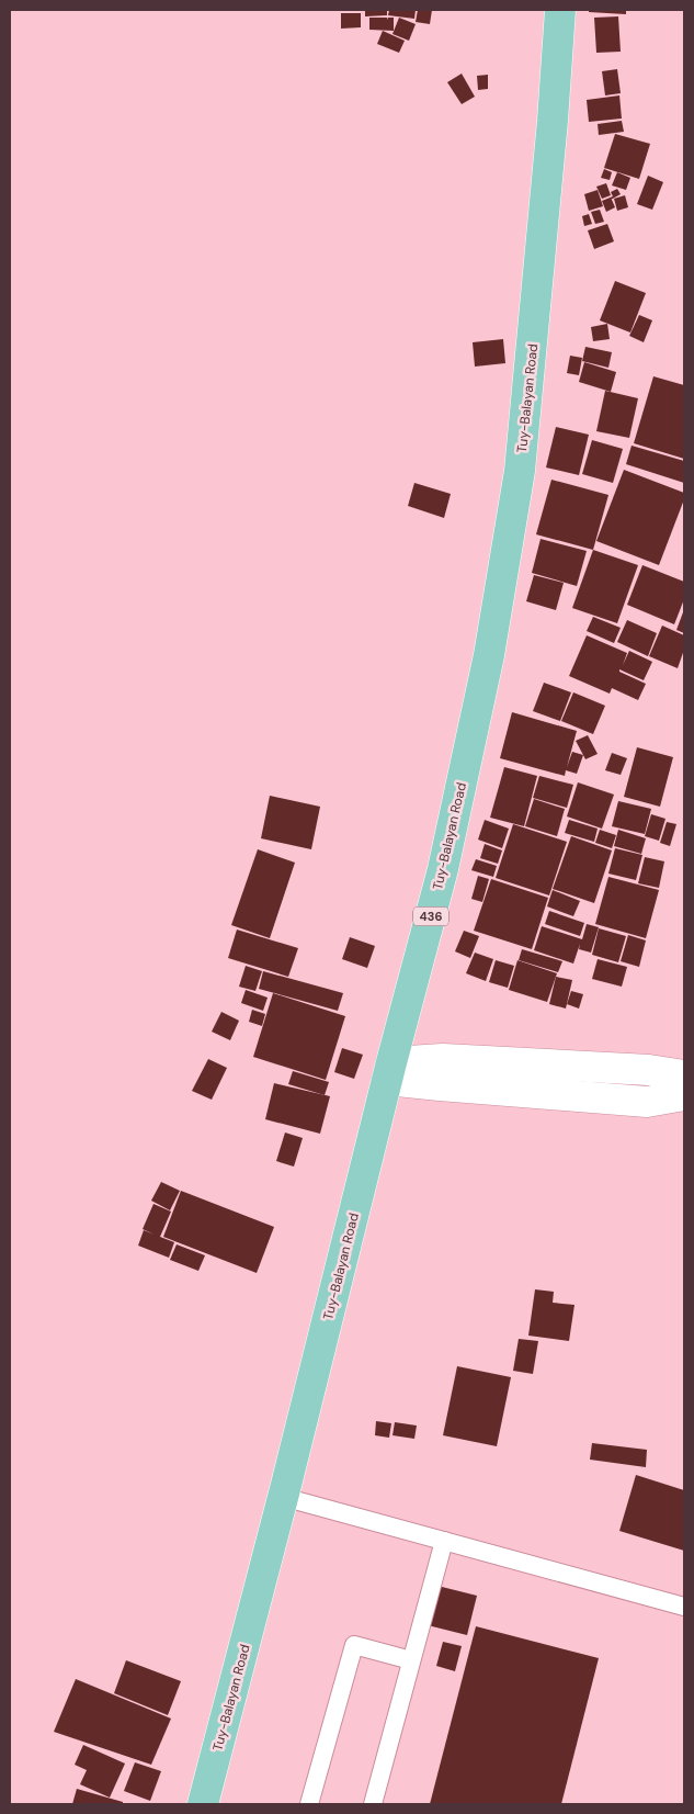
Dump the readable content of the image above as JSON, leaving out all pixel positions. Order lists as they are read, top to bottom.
{
  "streets": {
    "main road": ["Tuy-Balayan Road", "436"]
  }
}
